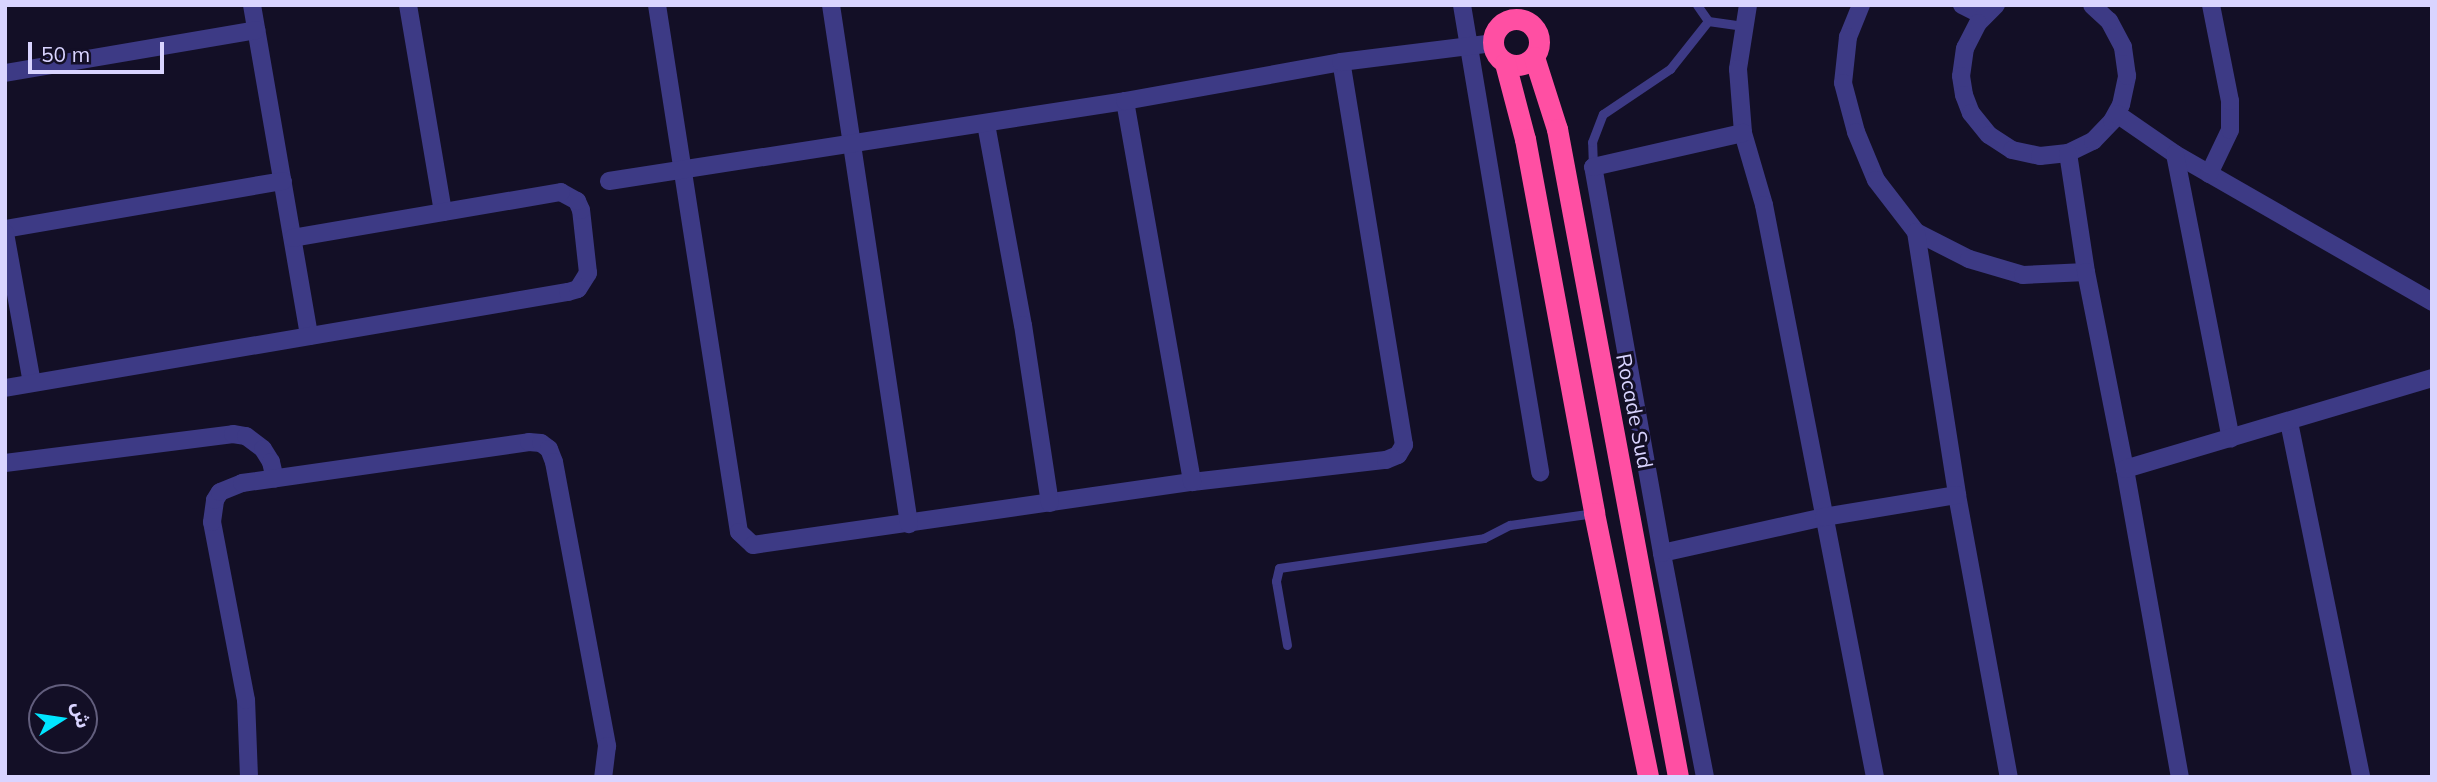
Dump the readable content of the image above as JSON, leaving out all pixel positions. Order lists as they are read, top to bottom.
{
  "streets": {
    "highway": ["Rocade Sud"]
  },
  "scale_bar": "50 m",
  "north": "right"
}
